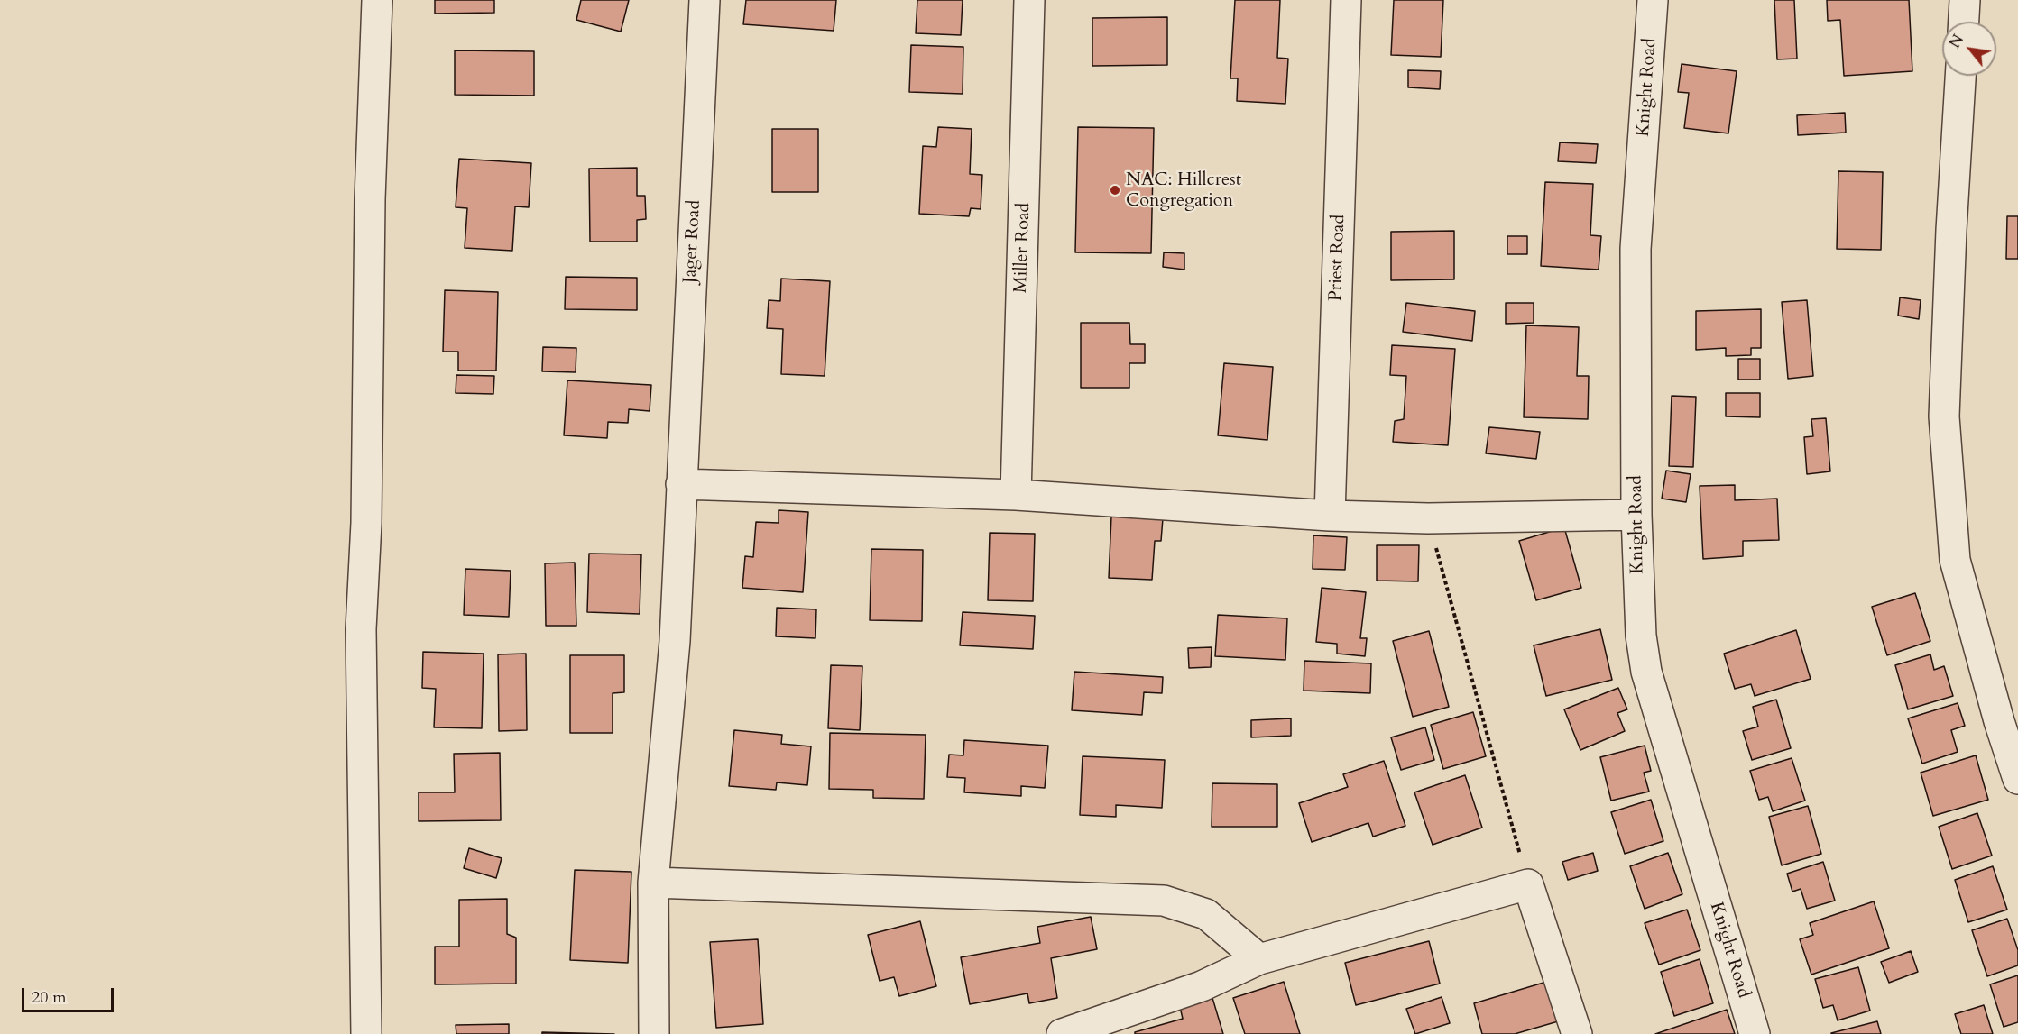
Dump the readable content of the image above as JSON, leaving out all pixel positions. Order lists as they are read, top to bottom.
{
  "streets": {
    "street": [
      "Knight Road",
      "Jager Road",
      "Miller Road",
      "Priest Road"
    ]
  },
  "places": ["NAC: Hillcrest Congregation"],
  "scale_bar": "20 m",
  "north": "top left"
}
